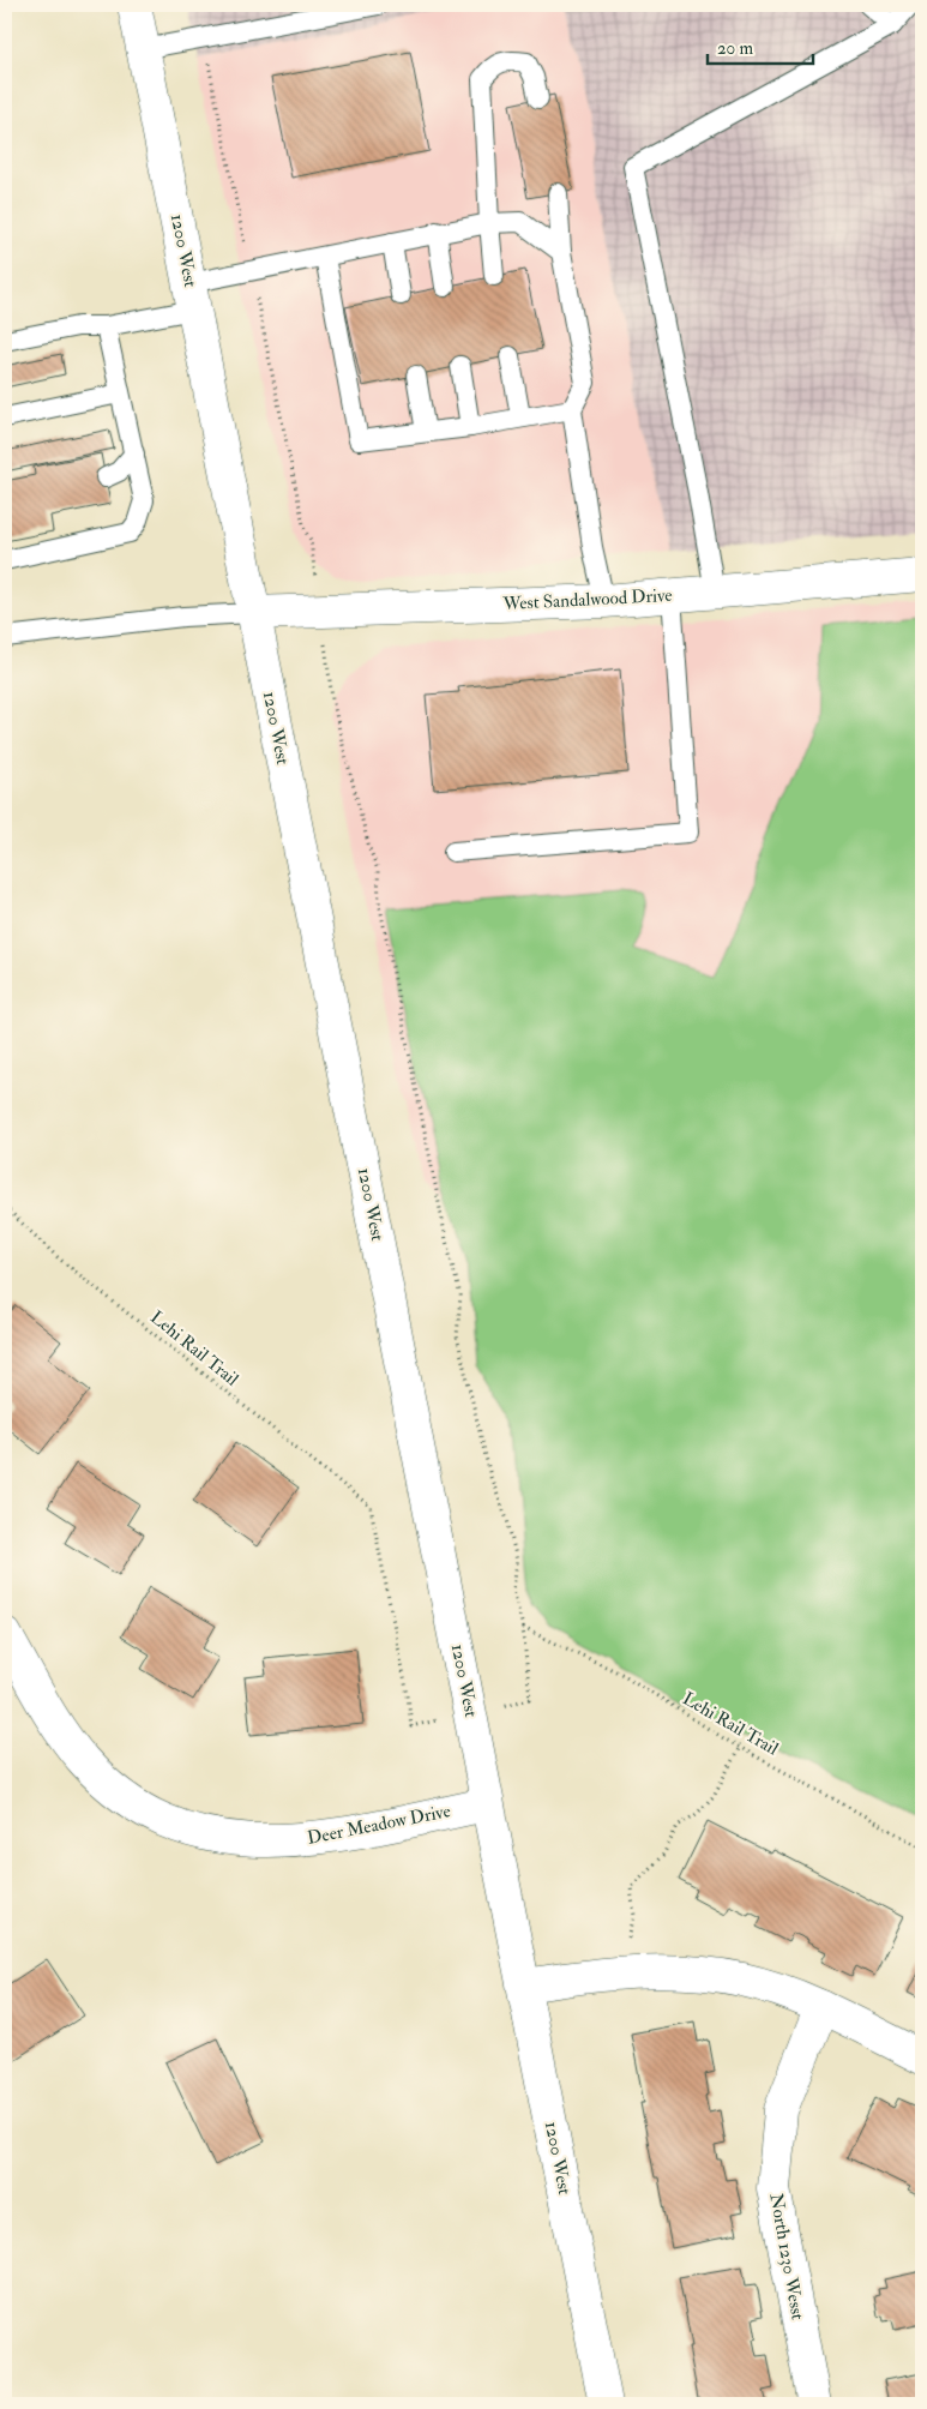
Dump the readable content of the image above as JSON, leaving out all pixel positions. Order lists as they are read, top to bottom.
{
  "streets": {
    "main road": [
      "1200 West",
      "West Sandalwood Drive",
      "Deer Meadow Drive",
      "North 1230 Wesst"
    ],
    "path": ["Lehi Rail Trail"]
  },
  "crossings": [
    ["1200 West", "West Sandalwood Drive"],
    ["1200 West", "Deer Meadow Drive"]
  ],
  "scale_bar": "20 m"
}
